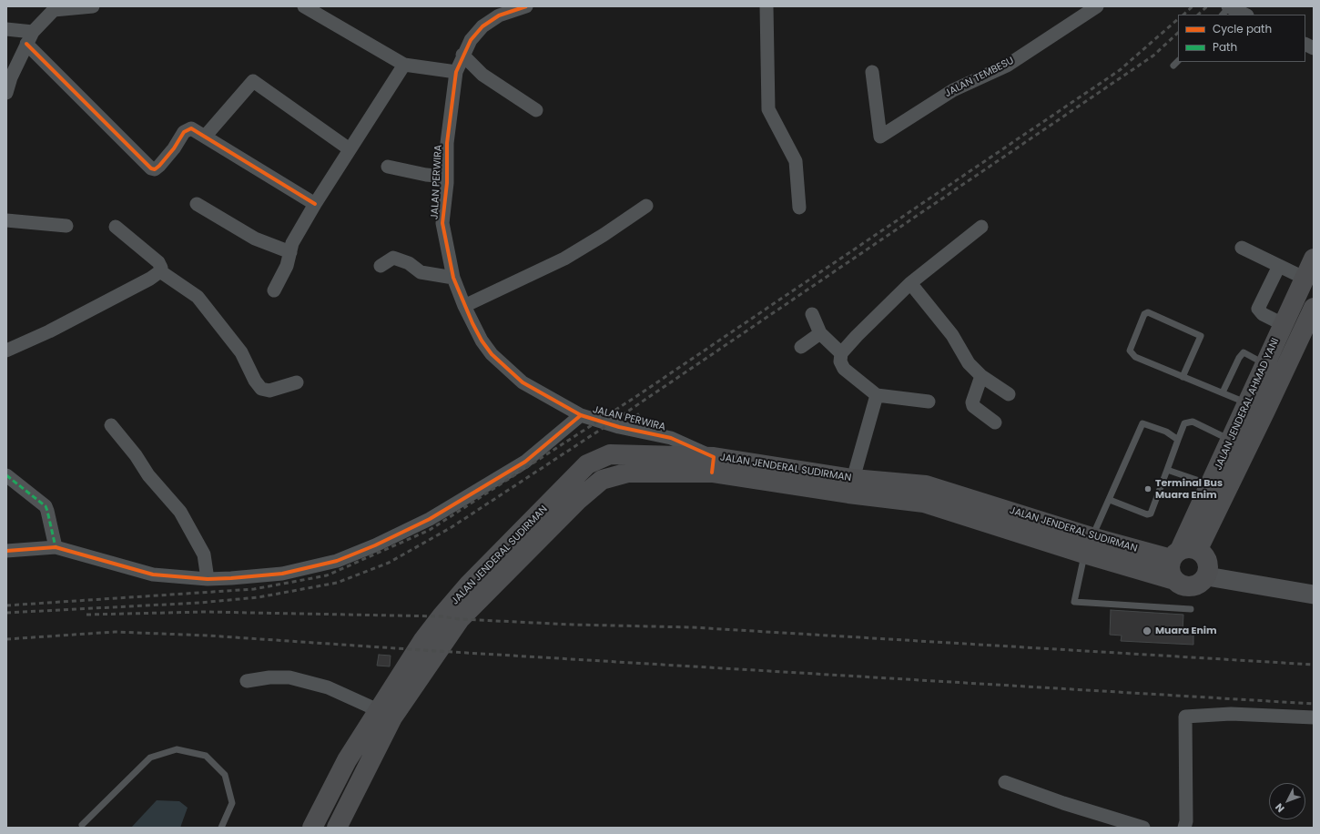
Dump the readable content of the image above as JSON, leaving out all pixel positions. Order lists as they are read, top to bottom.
{
  "streets": {
    "highway": ["JALAN JENDERAL AHMAD YANI", "JALAN JENDERAL SUDIRMAN"],
    "street": ["JALAN TEMBESU", "JALAN PERWIRA"]
  },
  "crossings": [
    ["JALAN PERWIRA", "JALAN JENDERAL SUDIRMAN"],
    ["JALAN JENDERAL AHMAD YANI", "JALAN JENDERAL SUDIRMAN"]
  ],
  "places": ["Terminal Bus Muara Enim", "Muara Enim"],
  "legend": ["Cycle path", "Path"],
  "north": "bottom left"
}
